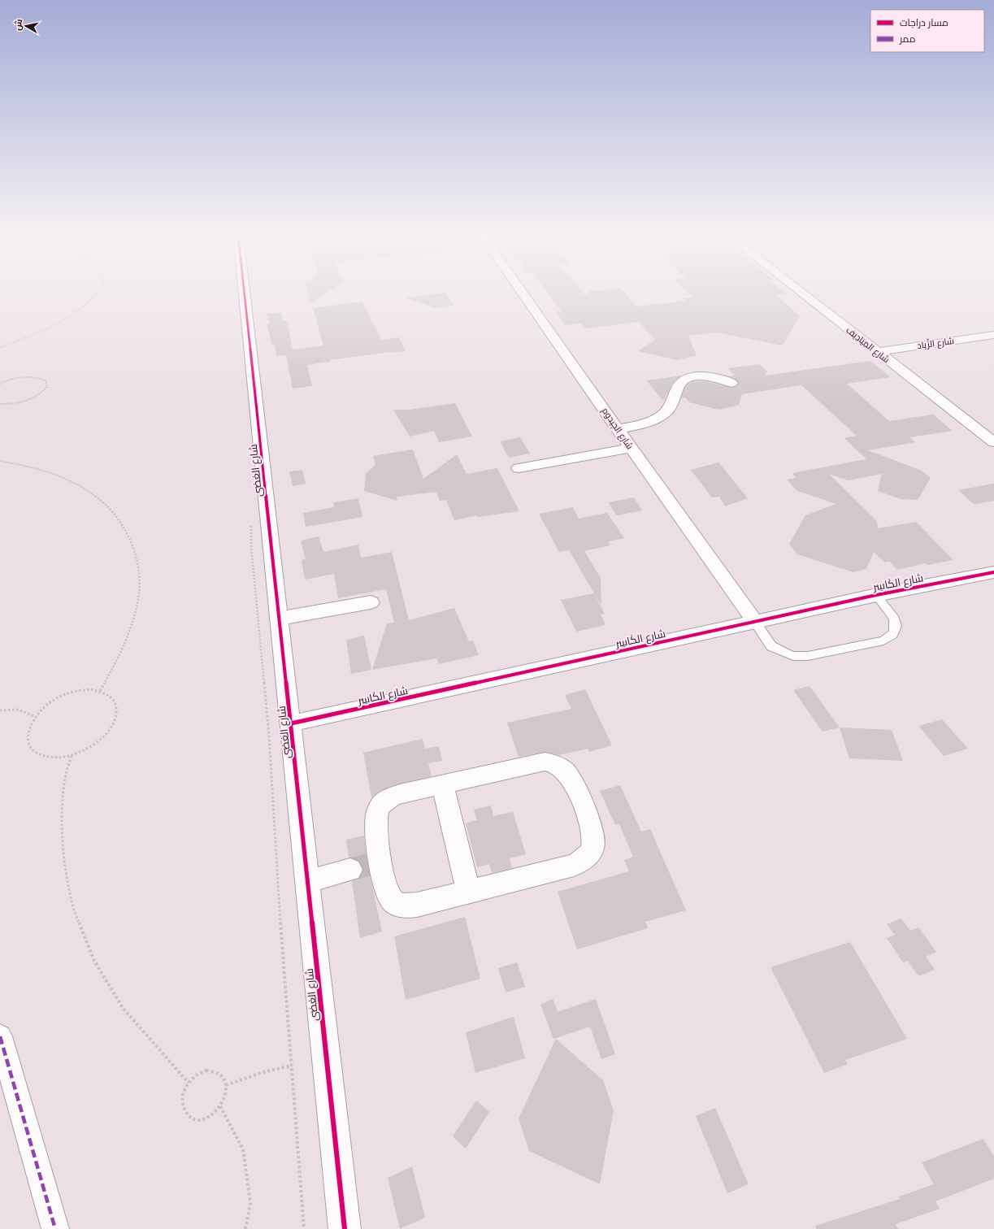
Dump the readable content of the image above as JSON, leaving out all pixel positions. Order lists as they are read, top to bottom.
{
  "streets": {
    "street": [
      "شارع الزِّياد",
      "شارع المِيَادِيف",
      "شارع الجِيدوم",
      "شارع الغضى",
      "شارع الكَاسِر"
    ]
  },
  "crossings": [
    ["شارع الزِّياد", "شارع المِيَادِيف"],
    ["شارع الجِيدوم", "شارع الكَاسِر"],
    ["شارع الغضى", "شارع الكَاسِر"]
  ],
  "legend": ["مسار دراجات", "ممر"],
  "north": "left"
}
